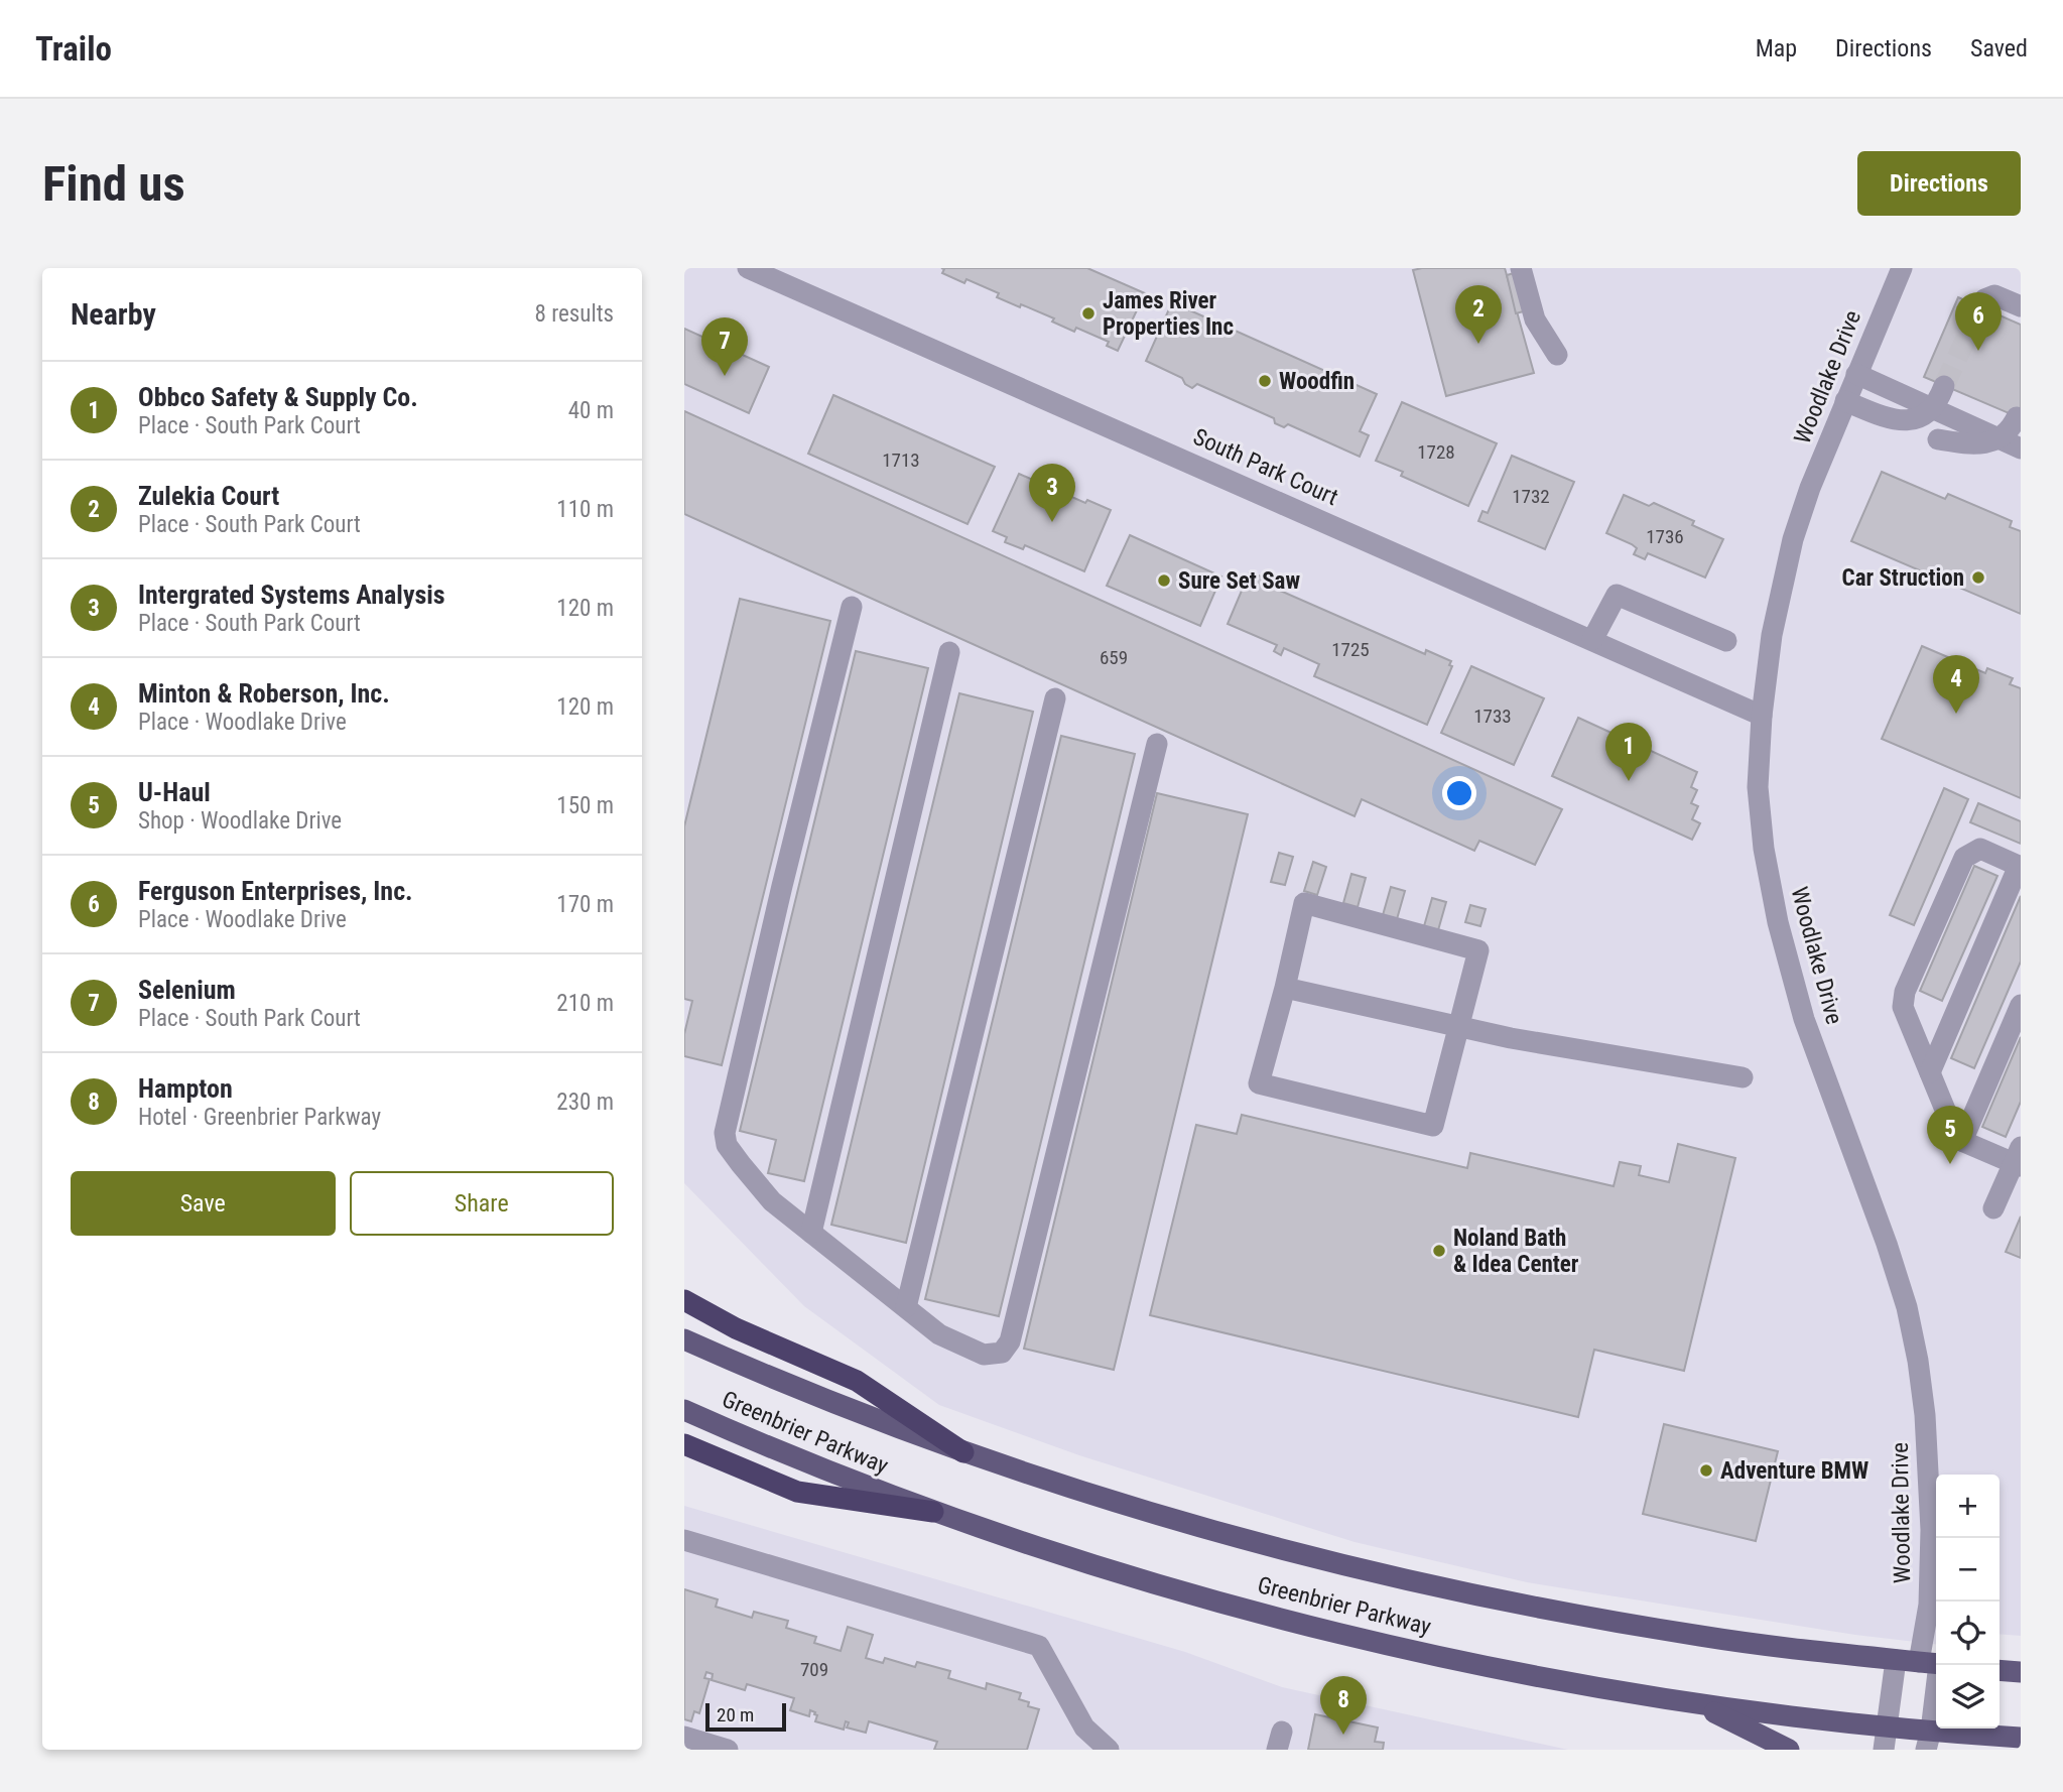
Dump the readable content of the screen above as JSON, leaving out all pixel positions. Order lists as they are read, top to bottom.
{
  "streets": {
    "main road": ["Greenbrier Parkway"],
    "street": ["Woodlake Drive", "South Park Court"]
  },
  "crossings": [
    ["Woodlake Drive", "South Park Court"],
    ["Woodlake Drive", "Greenbrier Parkway"]
  ],
  "places": [
    "James River Properties Inc",
    "Woodfin",
    "Car Struction",
    "Sure Set Saw",
    "Noland Bath & Idea Center",
    "Adventure BMW"
  ],
  "house_numbers": [
    "1728",
    "1713",
    "1732",
    "1736",
    "1725",
    "659",
    "1733",
    "709"
  ],
  "scale_bar": "20 m",
  "page": {
    "header": "Trailo",
    "nav": ["Map", "Directions", "Saved"],
    "buttons": [
      "Directions",
      ["Save", "Share"]
    ],
    "title": "Find us",
    "heading": ["Nearby", "8 results"],
    "pins": [
      "2",
      "6",
      "7",
      "3",
      "4",
      "1",
      "5",
      "8"
    ],
    "list": [
      {
        "mark": "1",
        "name": "Obbco Safety & Supply Co.",
        "note": "Place · South Park Court",
        "value": "40 m"
      },
      {
        "mark": "2",
        "name": "Zulekia Court",
        "note": "Place · South Park Court",
        "value": "110 m"
      },
      {
        "mark": "3",
        "name": "Intergrated Systems Analysis",
        "note": "Place · South Park Court",
        "value": "120 m"
      },
      {
        "mark": "4",
        "name": "Minton & Roberson, Inc.",
        "note": "Place · Woodlake Drive",
        "value": "120 m"
      },
      {
        "mark": "5",
        "name": "U-Haul",
        "note": "Shop · Woodlake Drive",
        "value": "150 m"
      },
      {
        "mark": "6",
        "name": "Ferguson Enterprises, Inc.",
        "note": "Place · Woodlake Drive",
        "value": "170 m"
      },
      {
        "mark": "7",
        "name": "Selenium",
        "note": "Place · South Park Court",
        "value": "210 m"
      },
      {
        "mark": "8",
        "name": "Hampton",
        "note": "Hotel · Greenbrier Parkway",
        "value": "230 m"
      }
    ],
    "map_buttons": ["+", "−"],
    "scale": "20 m"
  }
}
